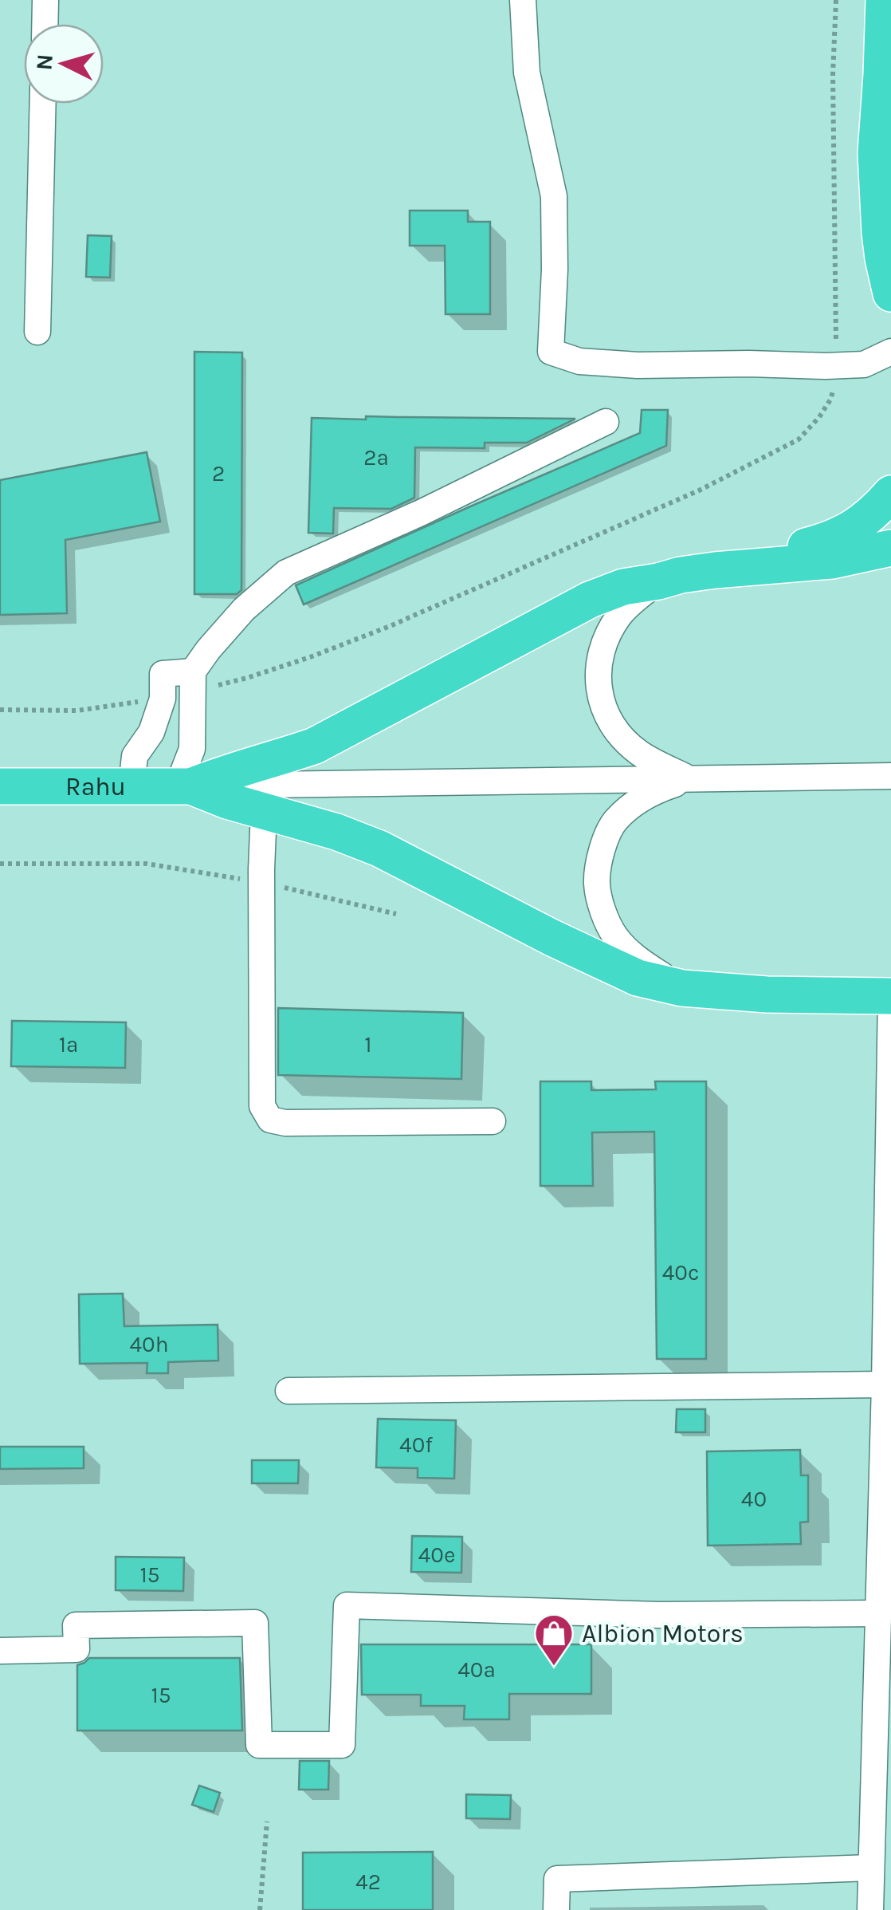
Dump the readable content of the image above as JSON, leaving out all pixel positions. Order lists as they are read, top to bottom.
{
  "streets": {
    "highway": ["Rahu"]
  },
  "places": {
    "shop": ["Albion Motors"]
  },
  "house_numbers": [
    "2a",
    "2",
    "1a",
    "1",
    "40c",
    "40h",
    "40f",
    "40",
    "40e",
    "15",
    "40a",
    "15",
    "42"
  ],
  "north": "left"
}
